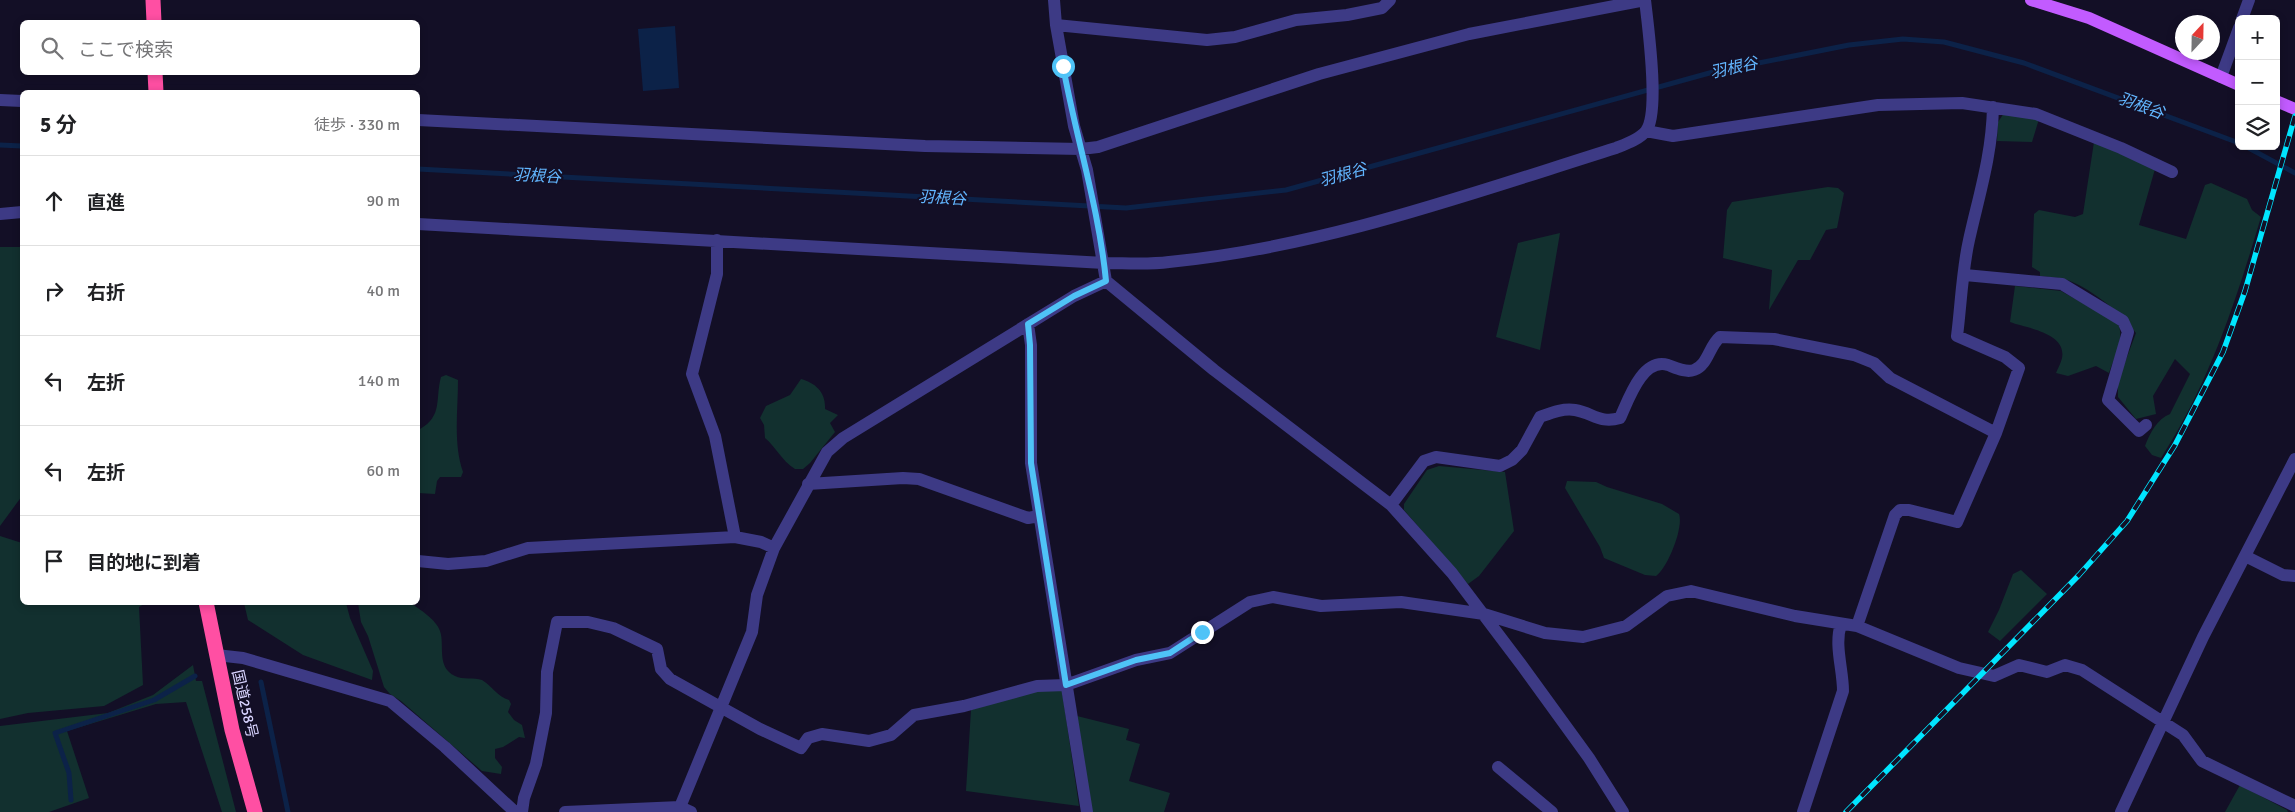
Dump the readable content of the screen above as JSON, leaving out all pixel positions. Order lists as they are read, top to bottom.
{
  "streets": {
    "highway": ["国道258号"]
  },
  "water": ["羽根谷"],
  "north": "top",
  "page": {
    "map_buttons": ["+", "−"],
    "search": "ここで検索",
    "heading": ["5 分", "徒歩 · 330 m"],
    "list": [
      ["直進", "90 m"],
      ["右折", "40 m"],
      ["左折", "140 m"],
      ["左折", "60 m"],
      "目的地に到着"
    ]
  }
}
